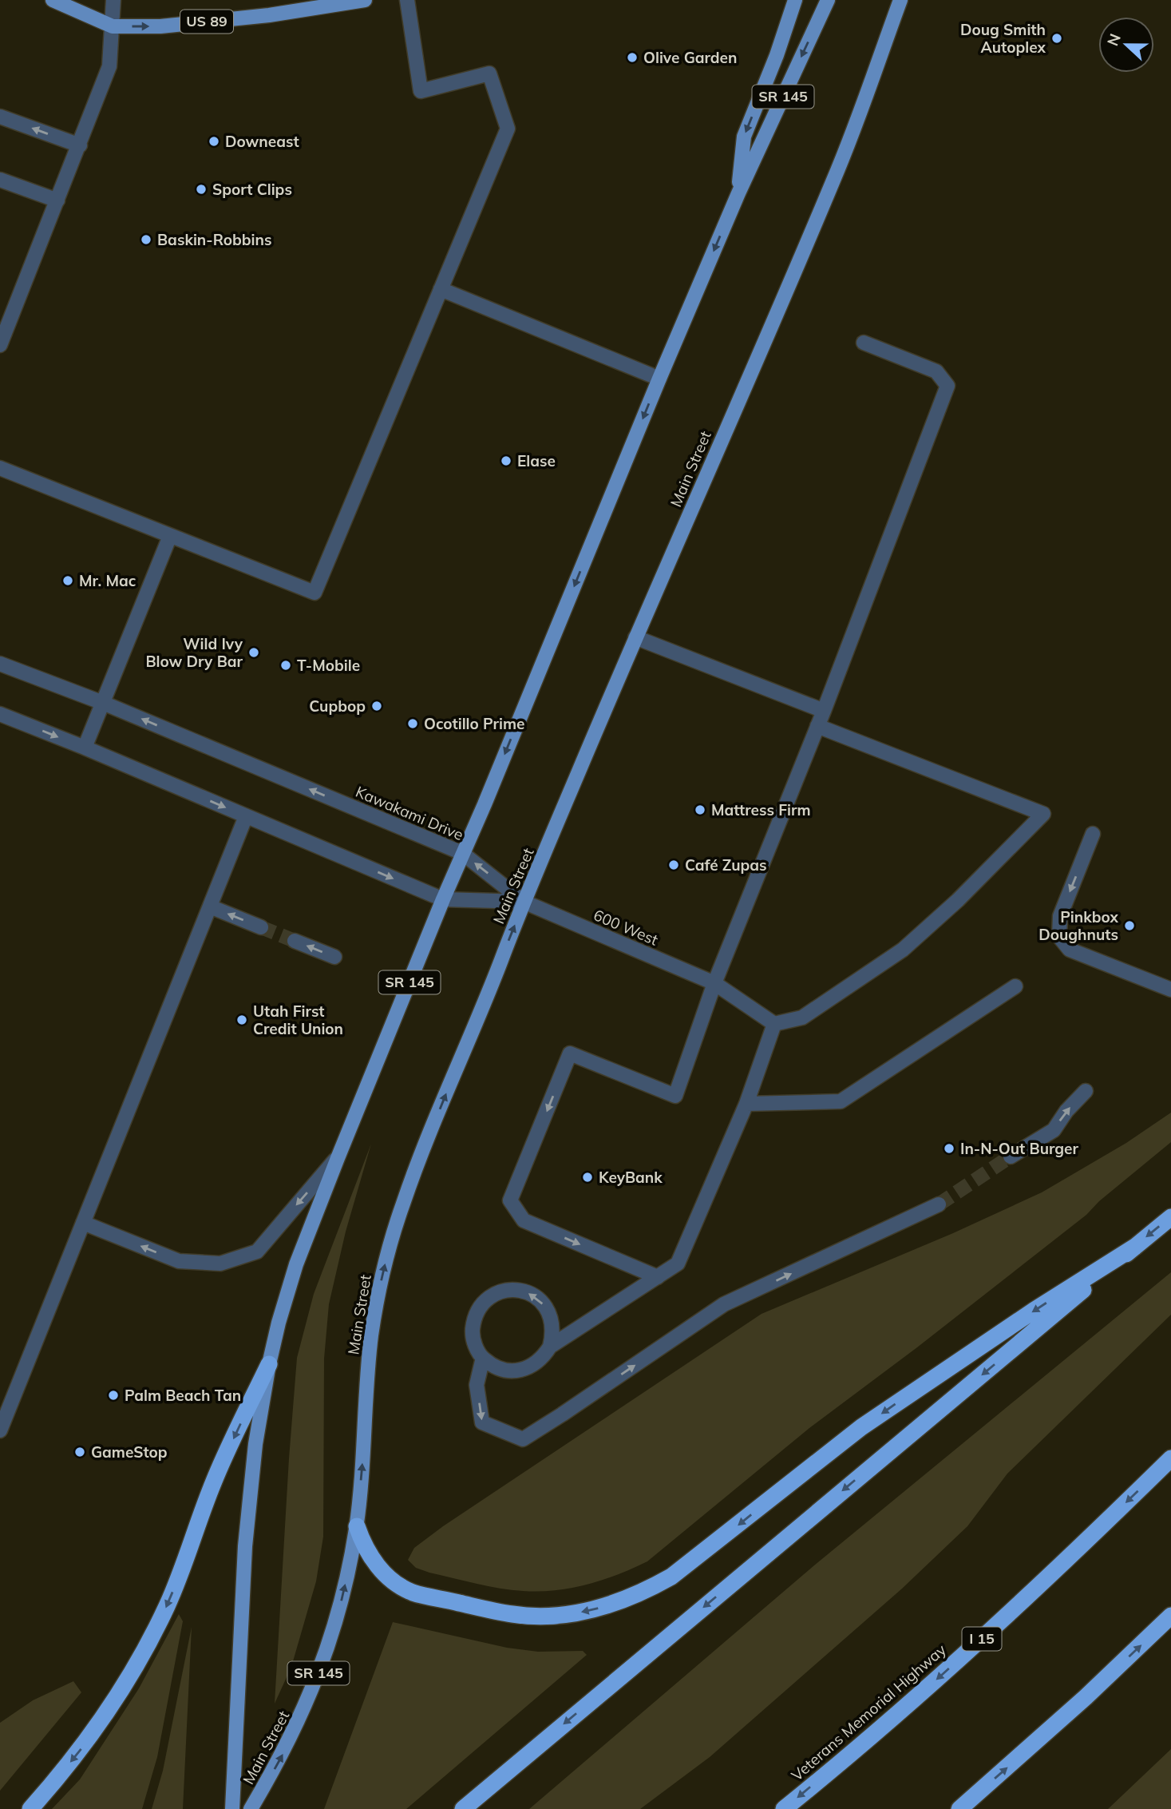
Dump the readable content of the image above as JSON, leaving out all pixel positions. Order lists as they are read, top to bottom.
{
  "streets": {
    "highway": ["I 15", "Veterans Memorial Highway"],
    "main road": ["US 89", "SR 145", "Main Street"],
    "street": ["Kawakami Drive", "600 West"]
  },
  "crossings": [
    ["Main Street", "Kawakami Drive"],
    ["Main Street", "600 West"],
    ["Kawakami Drive", "600 West"]
  ],
  "places": [
    "Doug Smith Autoplex",
    "Olive Garden",
    "Downeast",
    "Sport Clips",
    "Baskin-Robbins",
    "Elase",
    "Mr. Mac",
    "Wild Ivy Blow Dry Bar",
    "T-Mobile",
    "Cupbop",
    "Ocotillo Prime",
    "Mattress Firm",
    "Café Zupas",
    "Pinkbox Doughnuts",
    "Utah First Credit Union",
    "In-N-Out Burger",
    "KeyBank",
    "Palm Beach Tan",
    "GameStop"
  ],
  "north": "left"
}
